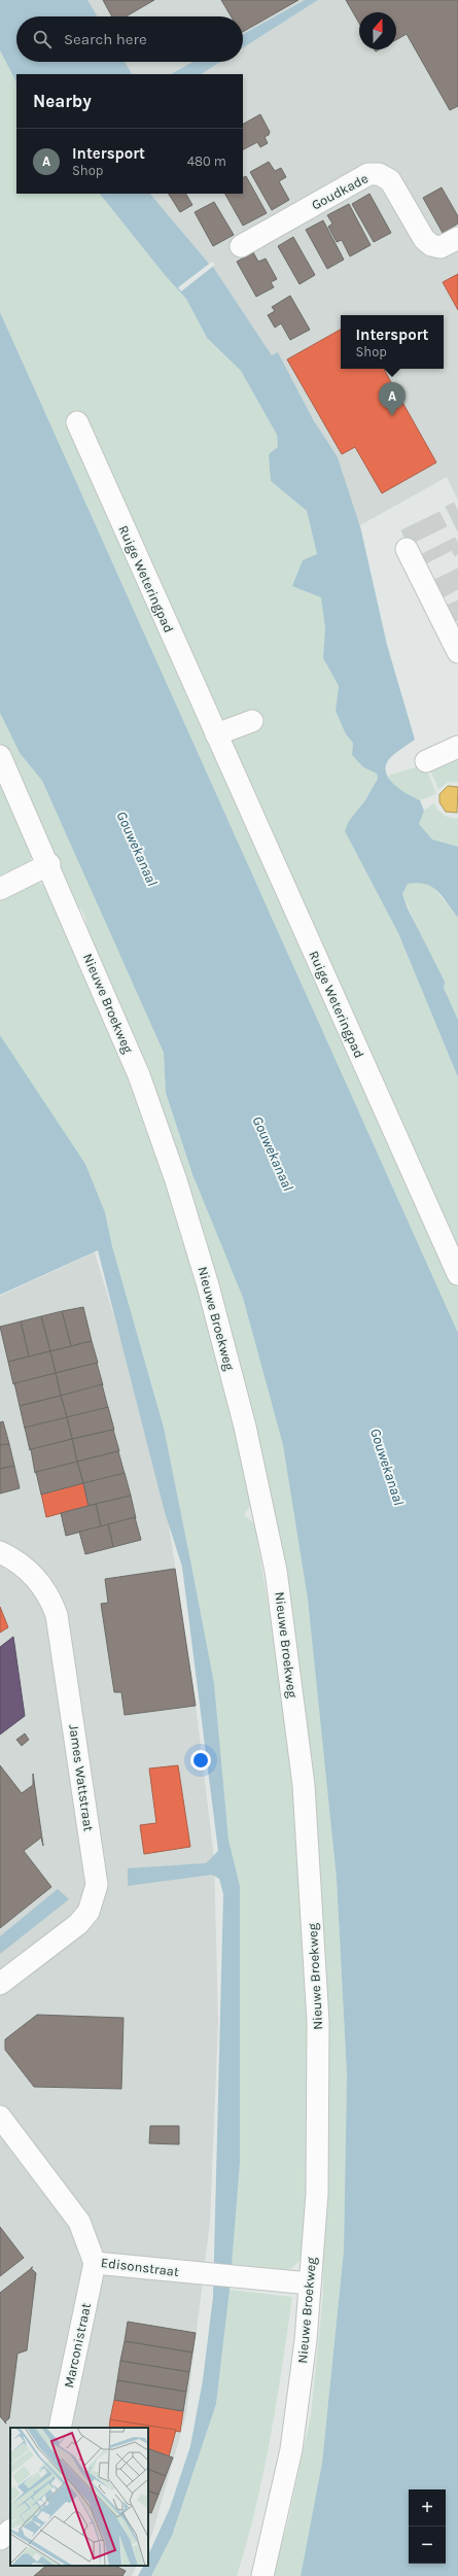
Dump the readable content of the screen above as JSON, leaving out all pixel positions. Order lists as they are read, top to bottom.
{
  "streets": {
    "street": [
      "Goudkade",
      "Ruige Weteringpad",
      "Nieuwe Broekweg",
      "James Wattstraat",
      "Edisonstraat",
      "Marconistraat"
    ]
  },
  "crossings": [
    ["Nieuwe Broekweg", "Edisonstraat"],
    ["Edisonstraat", "Marconistraat"]
  ],
  "water": ["Gouwekanaal"],
  "north": "top",
  "page": {
    "search": "Search here",
    "heading": "Nearby",
    "list": [
      {
        "mark": "A",
        "name": "Intersport",
        "note": "Shop",
        "value": "480 m"
      }
    ],
    "popup": ["Intersport", "Shop"],
    "pins": "A",
    "map_buttons": ["+", "−"]
  }
}
